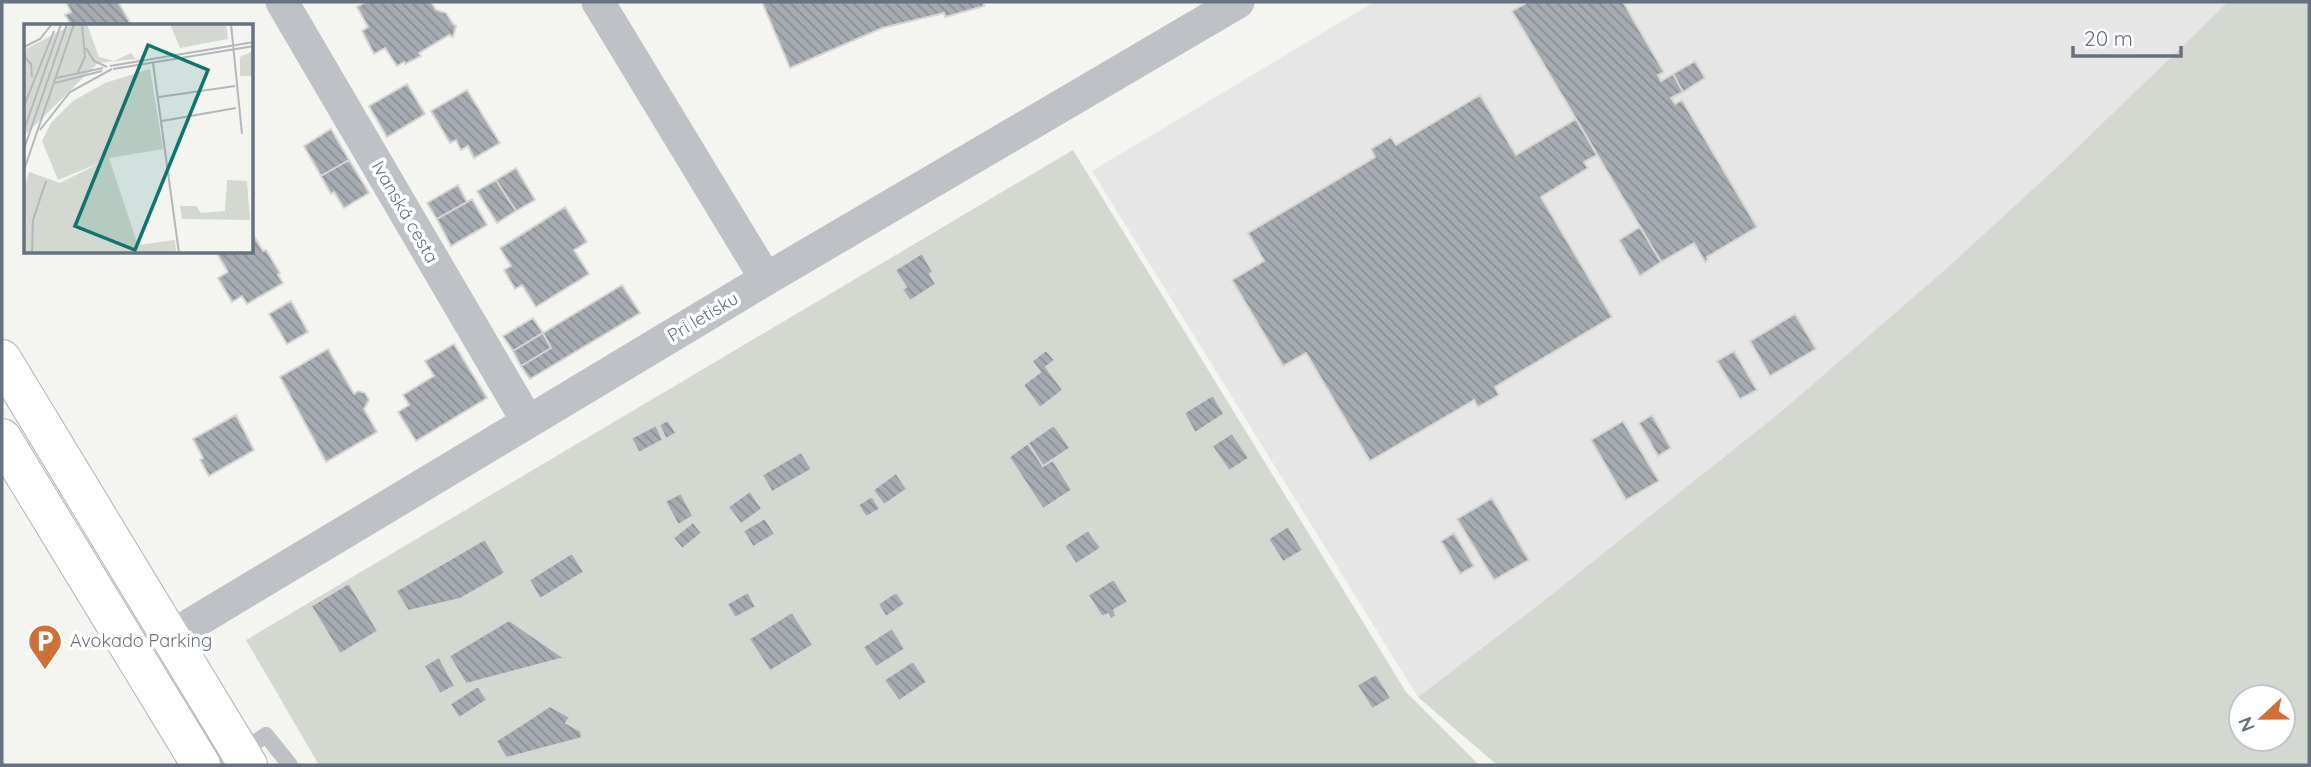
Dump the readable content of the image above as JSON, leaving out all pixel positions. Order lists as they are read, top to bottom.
{
  "streets": {
    "street": ["Ivanská cesta", "Pri letisku"]
  },
  "crossings": [
    ["Ivanská cesta", "Pri letisku"]
  ],
  "places": {
    "parking": ["Avokado Parking"]
  },
  "scale_bar": "20 m",
  "north": "left"
}
